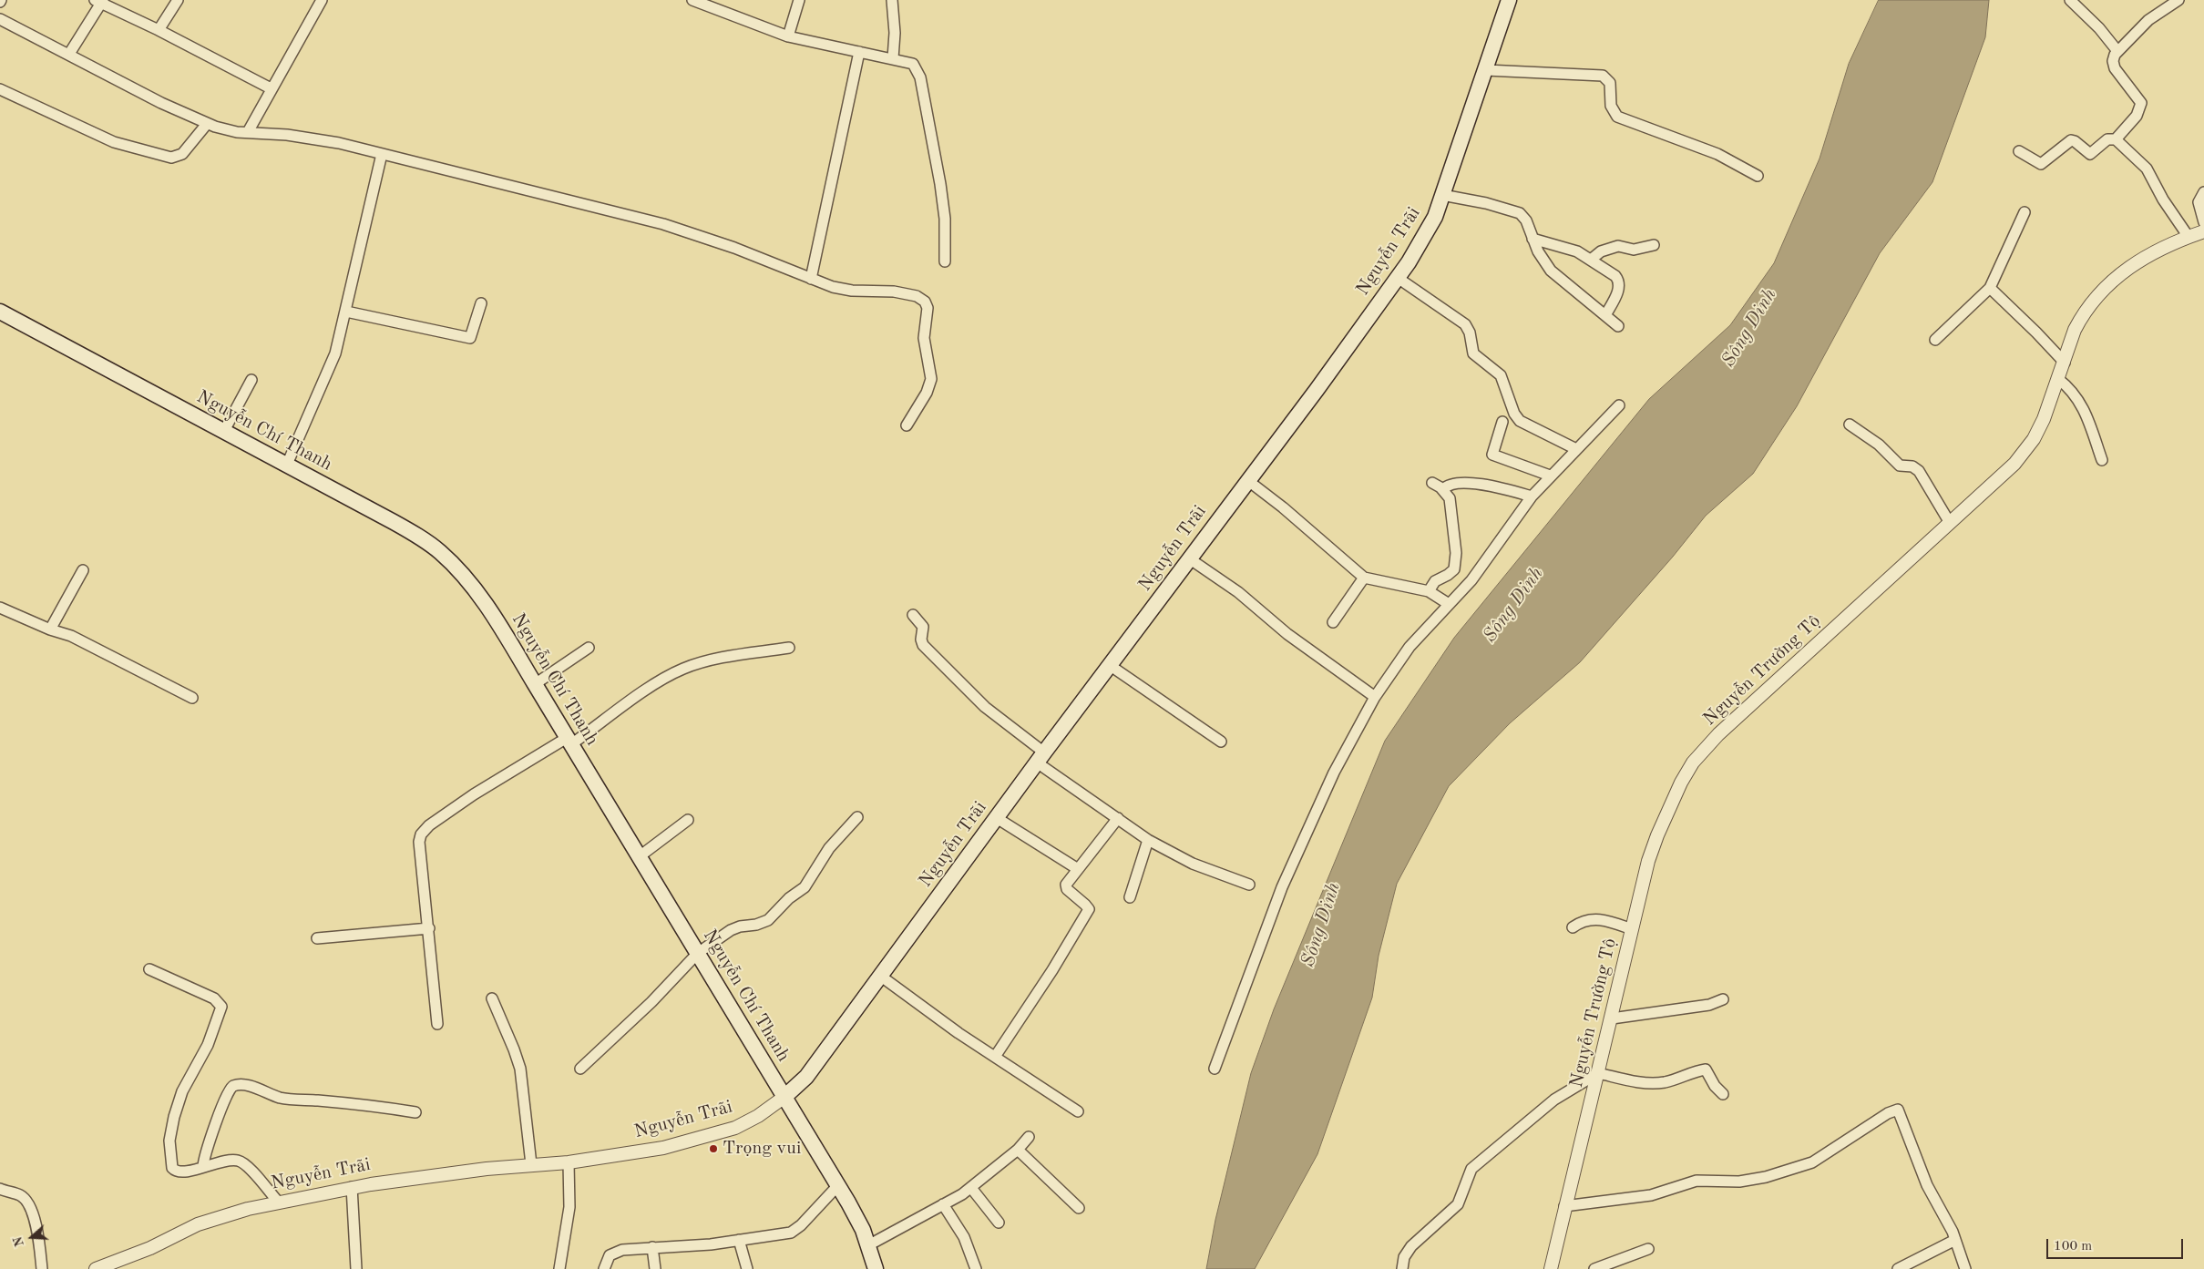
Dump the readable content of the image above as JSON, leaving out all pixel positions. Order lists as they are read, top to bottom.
{
  "streets": {
    "main road": ["Nguyễn Trãi", "Nguyễn Chí Thanh"],
    "street": ["Nguyễn Trường Tộ"]
  },
  "crossings": [
    ["Nguyễn Trãi", "Nguyễn Chí Thanh"]
  ],
  "water": ["Sông Dinh"],
  "places": ["Trọng vui"],
  "scale_bar": "100 m",
  "north": "left"
}
